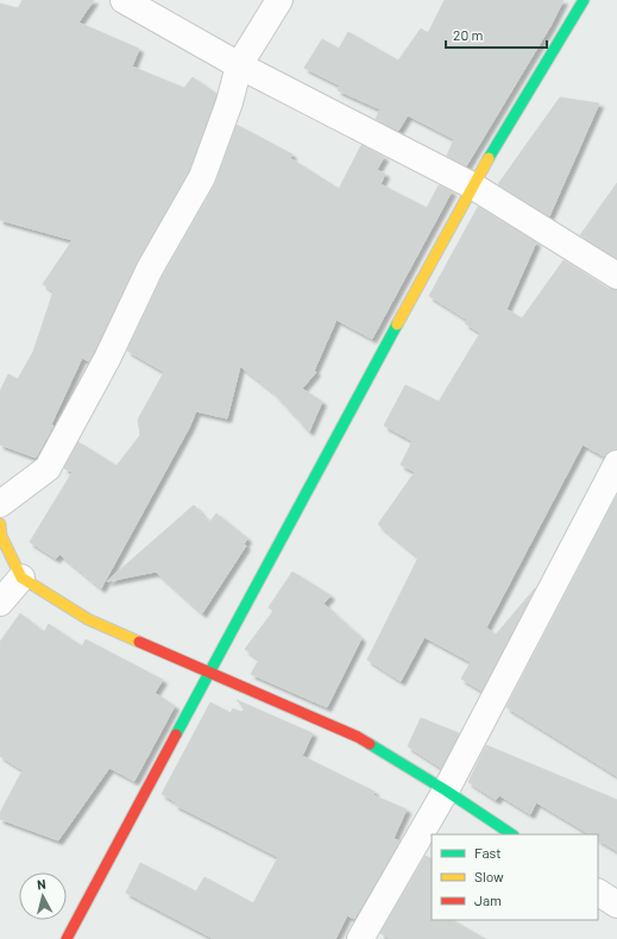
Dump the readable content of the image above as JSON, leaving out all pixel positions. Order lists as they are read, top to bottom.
{
  "legend": ["Fast", "Slow", "Jam"],
  "scale_bar": "20 m",
  "north": "top"
}
